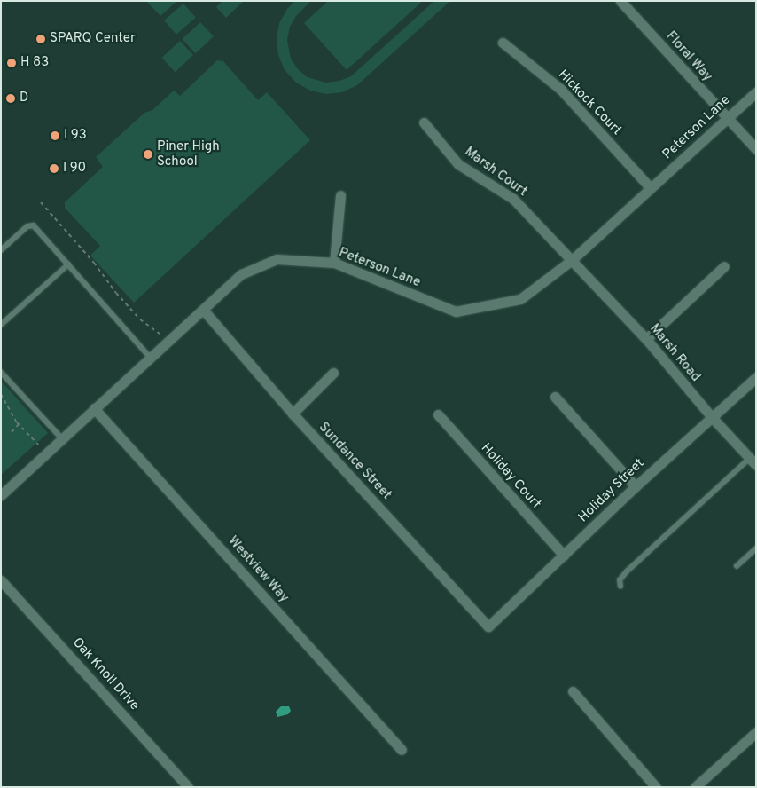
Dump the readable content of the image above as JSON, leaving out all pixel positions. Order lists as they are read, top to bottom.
{
  "streets": {
    "street": [
      "Floral Way",
      "Hickock Court",
      "Peterson Lane",
      "Marsh Court",
      "Marsh Road",
      "Sundance Street",
      "Holiday Court",
      "Holiday Street",
      "Westview Way",
      "Oak Knoll Drive"
    ]
  },
  "crossings": [
    ["Floral Way", "Peterson Lane"],
    ["Hickock Court", "Peterson Lane"],
    ["Peterson Lane", "Marsh Court"],
    ["Peterson Lane", "Marsh Road"],
    ["Peterson Lane", "Sundance Street"],
    ["Peterson Lane", "Westview Way"],
    ["Marsh Court", "Marsh Road"],
    ["Marsh Road", "Holiday Street"],
    ["Sundance Street", "Holiday Street"],
    ["Holiday Court", "Holiday Street"]
  ],
  "places": [
    "SPARQ Center",
    "H 83",
    "D",
    "I 93",
    "Piner High School",
    "I 90"
  ]
}
